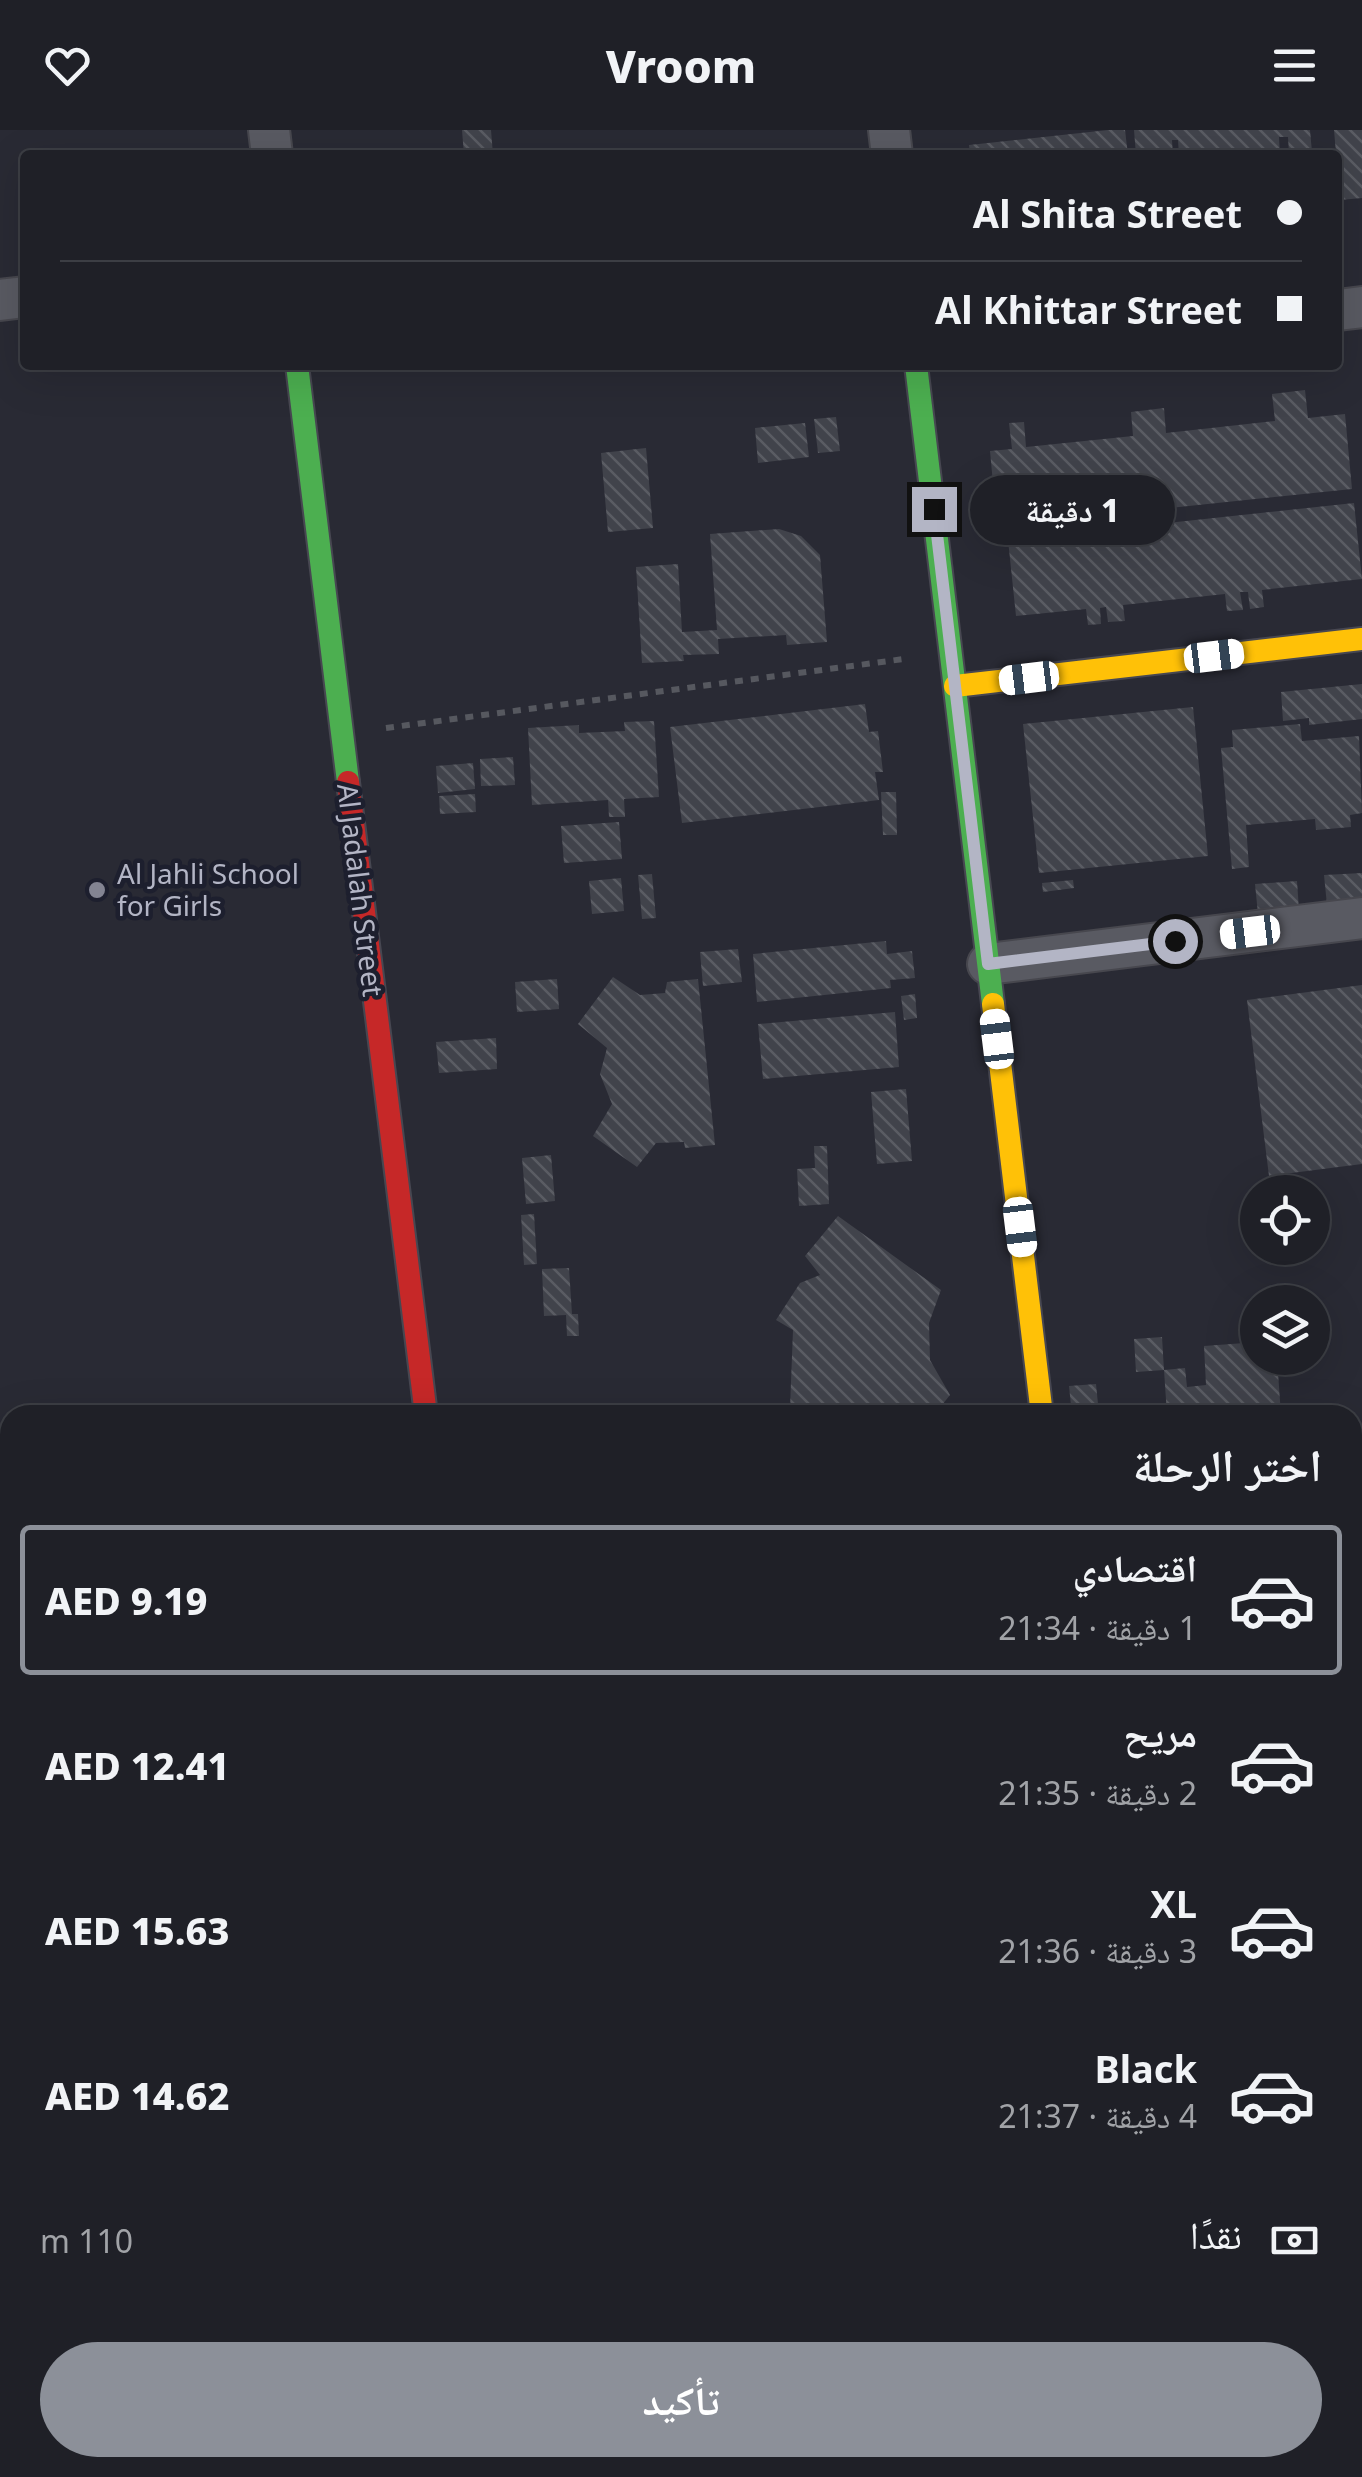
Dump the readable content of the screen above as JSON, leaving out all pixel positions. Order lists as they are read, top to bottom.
{
  "streets": {
    "street": ["Al Jadalah Street"]
  },
  "places": ["Al Jahli School for Girls"],
  "page": {
    "header": "Vroom",
    "banner": ["Al Shita Street", "Al Khittar Street"],
    "bubble": "1 دقيقة",
    "heading": "اختر الرحلة",
    "list": [
      {
        "name": "اقتصادي",
        "note": "1 دقيقة · 21:34",
        "value": "AED 9.19"
      },
      {
        "name": "مريح",
        "note": "2 دقيقة · 21:35",
        "value": "AED 12.41"
      },
      {
        "name": "XL",
        "note": "3 دقيقة · 21:36",
        "value": "AED 15.63"
      },
      {
        "name": "Black",
        "note": "4 دقيقة · 21:37",
        "value": "AED 14.62"
      }
    ],
    "pay": ["نقدًا", "110 m"],
    "buttons": "تأكيد"
  }
}
